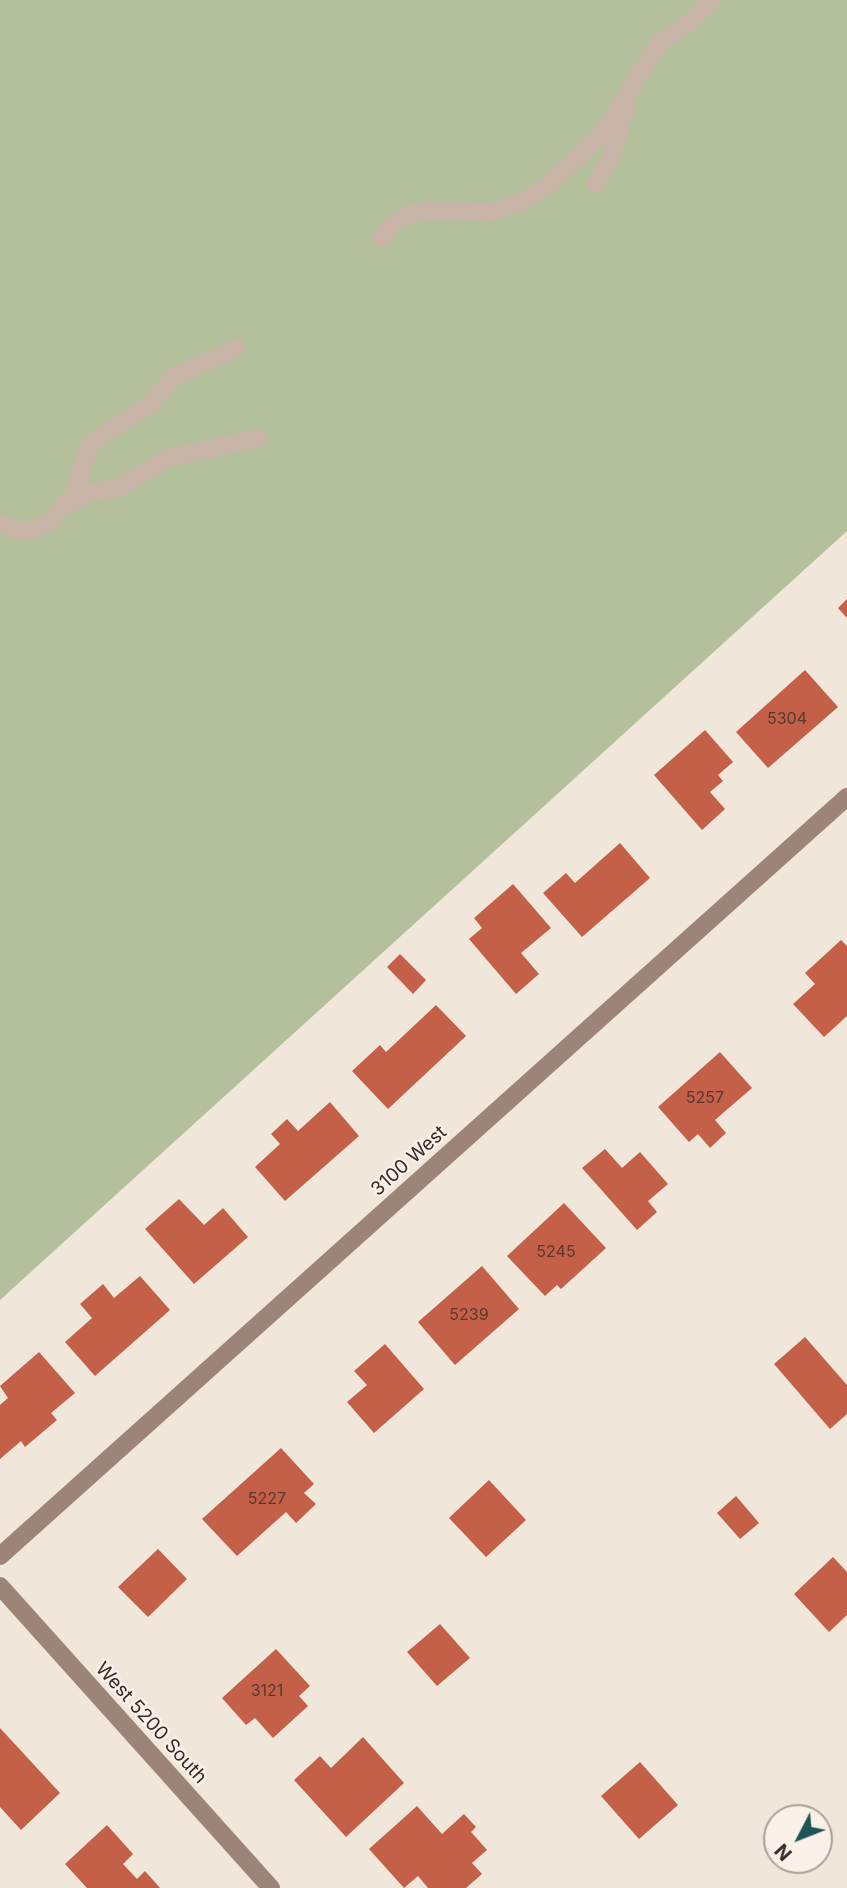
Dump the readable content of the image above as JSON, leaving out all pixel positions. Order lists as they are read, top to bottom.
{
  "streets": {
    "street": ["3100 West", "West 5200 South"]
  },
  "house_numbers": [
    "5304",
    "5257",
    "5245",
    "5239",
    "5227",
    "3121"
  ],
  "north": "bottom left"
}
